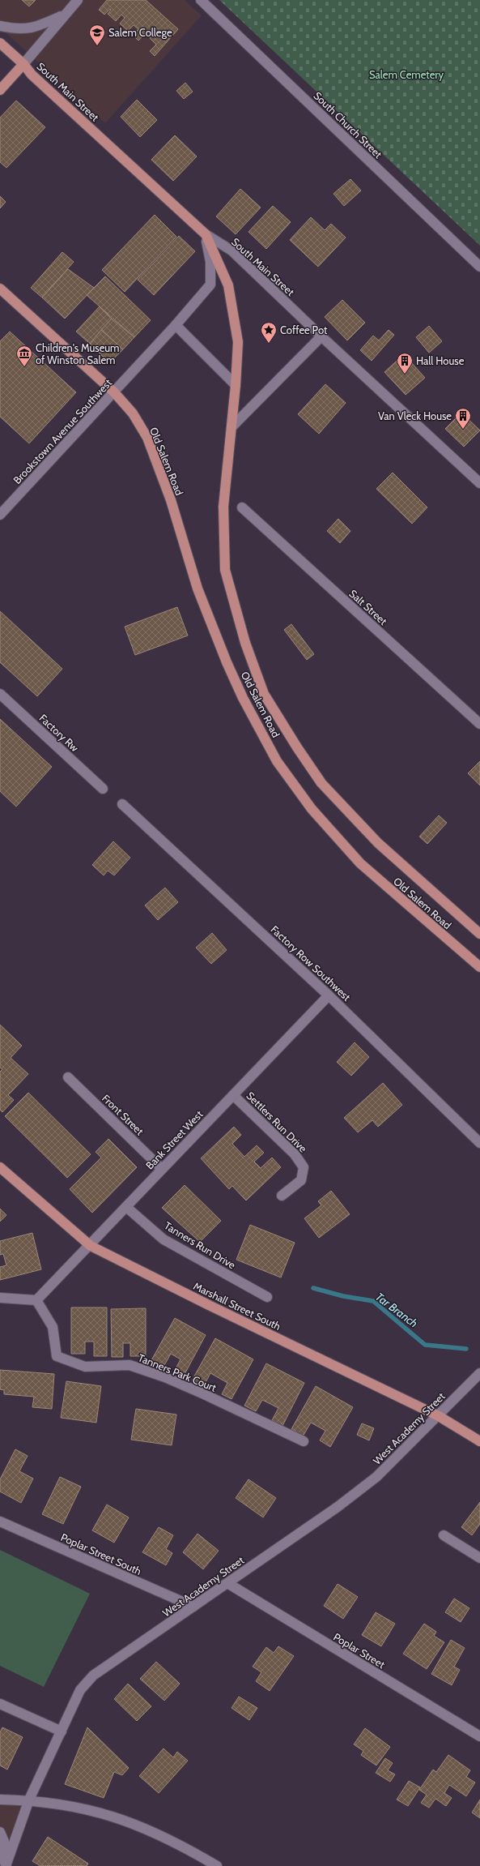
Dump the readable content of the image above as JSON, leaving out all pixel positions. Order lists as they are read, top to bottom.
{
  "streets": {
    "main road": ["South Main Street", "Old Salem Road", "Marshall Street South"],
    "street": [
      "South Church Street",
      "Brookstown Avenue Southwest",
      "Salt Street",
      "Factory Rw",
      "Factory Row Southwest",
      "Front Street",
      "Settlers Run Drive",
      "Bank Street West",
      "Tanners Run Drive",
      "Tanners Park Court",
      "West Academy Street",
      "Poplar Street South",
      "Poplar Street"
    ]
  },
  "crossings": [
    ["South Main Street", "Brookstown Avenue Southwest"],
    ["South Main Street", "Old Salem Road"],
    ["Brookstown Avenue Southwest", "Old Salem Road"],
    ["Factory Row Southwest", "Bank Street West"],
    ["Front Street", "Bank Street West"],
    ["Settlers Run Drive", "Bank Street West"],
    ["Bank Street West", "Tanners Run Drive"],
    ["Bank Street West", "Marshall Street South"],
    ["Bank Street West", "Tanners Park Court"],
    ["Marshall Street South", "West Academy Street"],
    ["West Academy Street", "Poplar Street South"],
    ["West Academy Street", "Poplar Street"]
  ],
  "water": ["Tar Branch"],
  "parks": ["Salem Cemetery"],
  "places": {
    "school or university": ["Salem College"],
    "place": ["Coffee Pot"],
    "museum": ["Children's Museum of Winston Salem"],
    "building": ["Hall House", "Van Vleck House"]
  }
}
